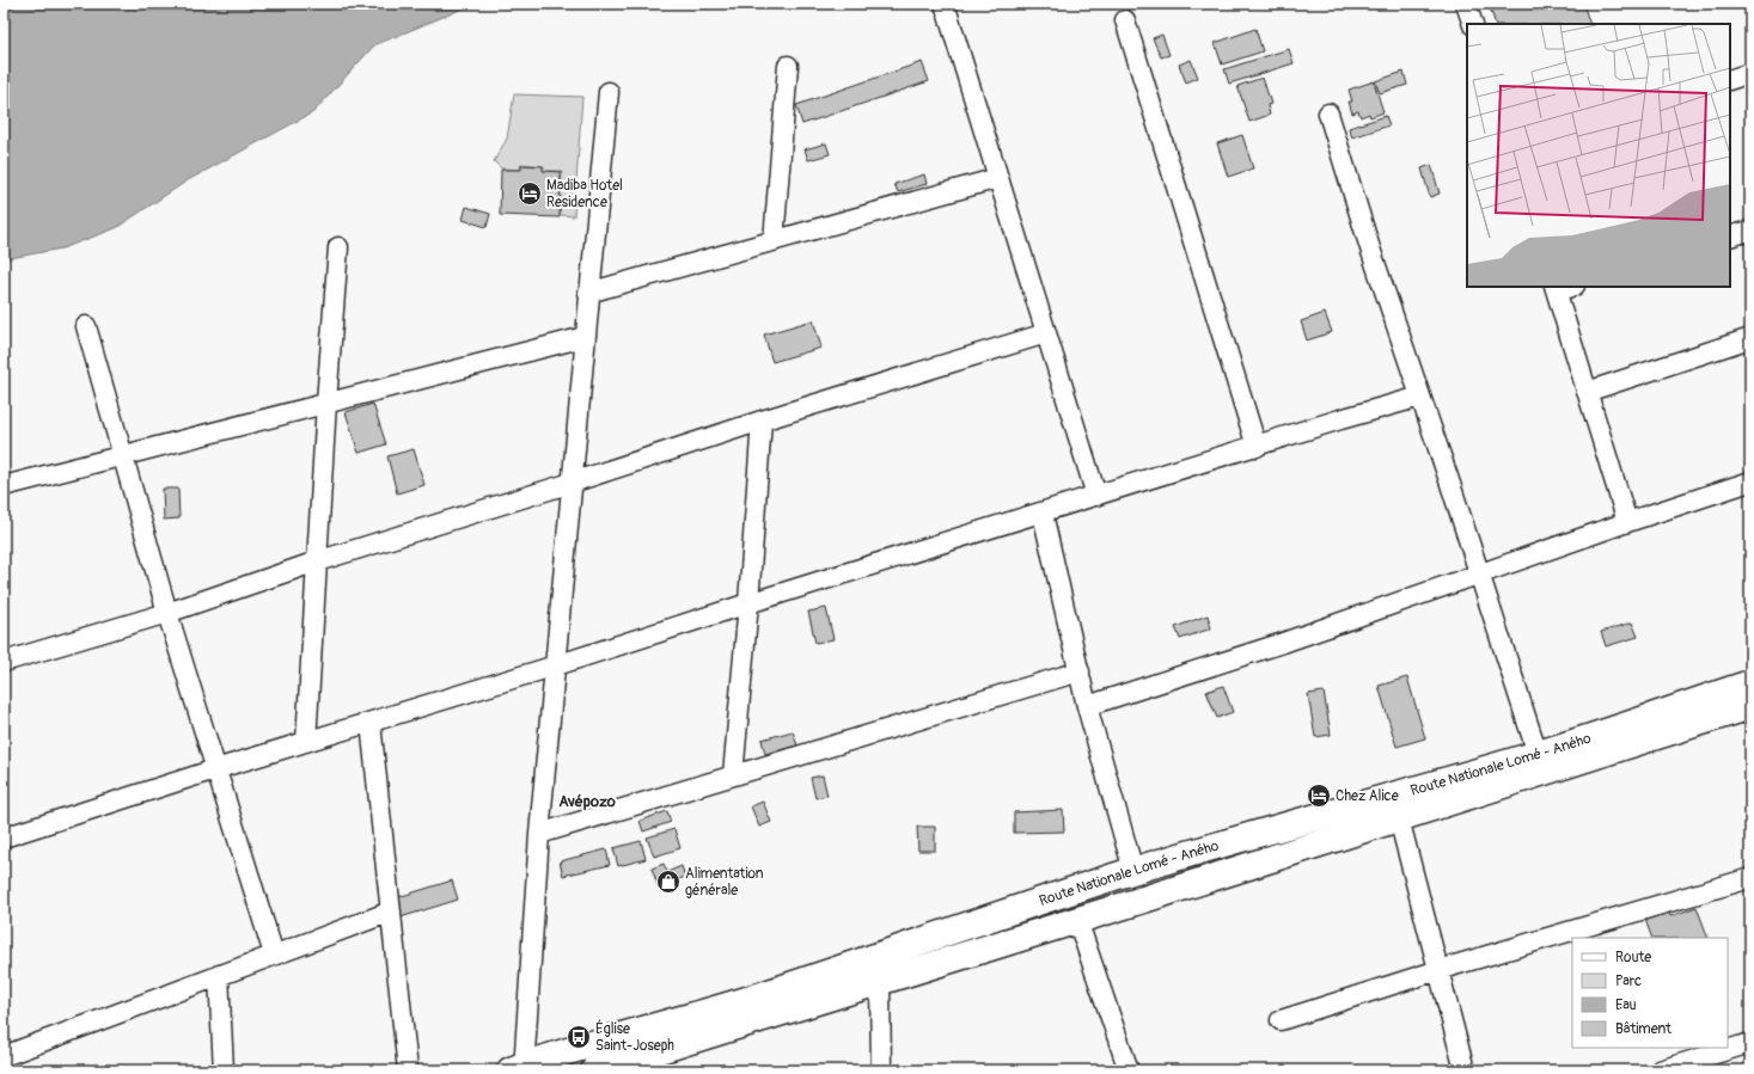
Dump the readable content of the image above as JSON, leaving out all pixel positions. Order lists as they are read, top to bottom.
{
  "streets": {
    "highway": ["Route Nationale Lomé - Aného"]
  },
  "districts": ["Avépozo"],
  "places": {
    "hotel": ["Madiba Hotel Residence", "Chez Alice"],
    "shop": ["Alimentation générale"],
    "bus stop": ["Église Saint-Joseph"]
  },
  "legend": [
    "Route",
    "Parc",
    "Eau",
    "Bâtiment"
  ]
}
